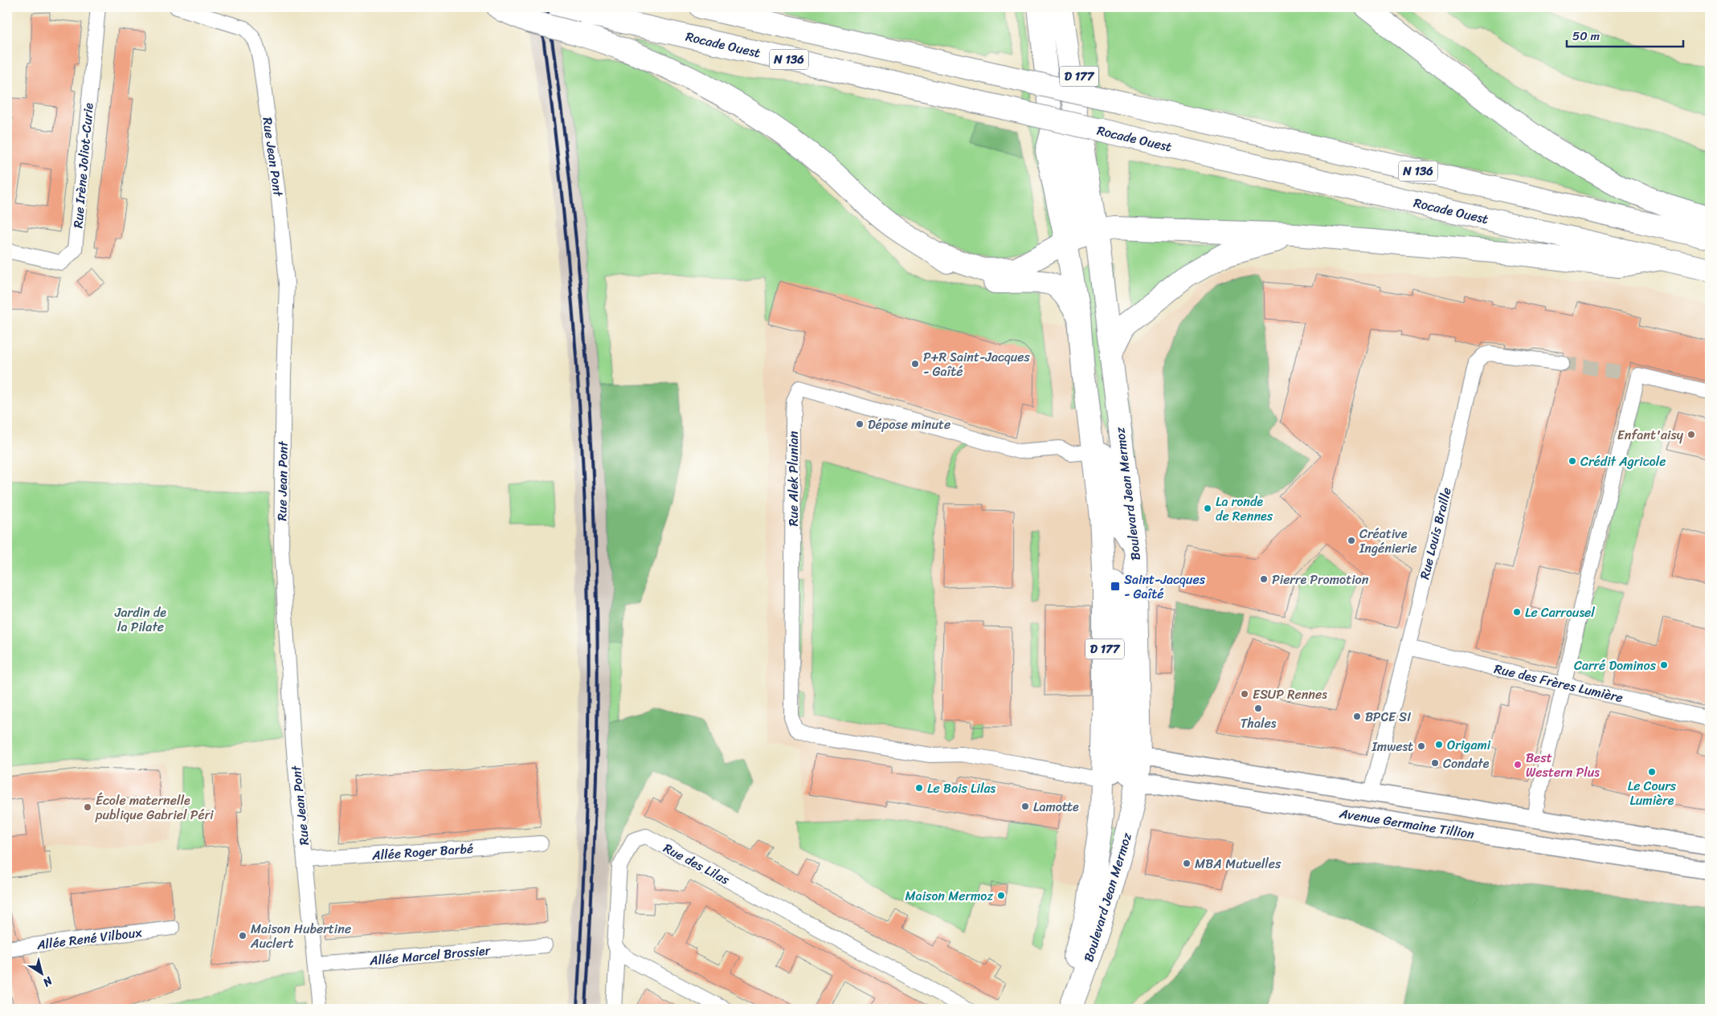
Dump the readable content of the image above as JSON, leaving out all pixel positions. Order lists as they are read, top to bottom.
{
  "streets": {
    "main road": [
      "Rocade Ouest",
      "N 136",
      "D 177",
      "Boulevard Jean Mermoz",
      "Avenue Germaine Tillion"
    ],
    "street": [
      "Rue Jean Pont",
      "Rue Irène Joliot-Curie",
      "Rue Alek Plunian",
      "Rue Louis Braille",
      "Rue des Frères Lumière",
      "Allée Roger Barbé",
      "Rue des Lilas",
      "Allée René Vilboux",
      "Allée Marcel Brossier"
    ]
  },
  "crossings": [
    ["D 177", "Boulevard Jean Mermoz"],
    ["Rue Jean Pont", "Allée Roger Barbé"],
    ["Rue Jean Pont", "Allée Marcel Brossier"],
    ["Rue Alek Plunian", "Boulevard Jean Mermoz"],
    ["Rue Alek Plunian", "Avenue Germaine Tillion"],
    ["Boulevard Jean Mermoz", "Avenue Germaine Tillion"],
    ["Rue Louis Braille", "Rue des Frères Lumière"],
    ["Rue Louis Braille", "Avenue Germaine Tillion"]
  ],
  "parks": ["Jardin de la Pilate"],
  "places": {
    "other": [
      "P+R Saint-Jacques - Gaîté",
      "Dépose minute",
      "Enfant'aisy",
      "Crédit Agricole",
      "La ronde de Rennes",
      "Créative Ingénierie",
      "Pierre Promotion",
      "Le Carrousel",
      "Carré Dominos",
      "ESUP Rennes",
      "Thales",
      "BPCE SI",
      "Origami",
      "Imwest",
      "Condate",
      "Best Western Plus",
      "Le Cours Lumière",
      "Le Bois Lilas",
      "Lamotte",
      "École maternelle publique Gabriel Péri",
      "MBA Mutuelles",
      "Maison Mermoz",
      "Maison Hubertine Auclert"
    ],
    "transit": ["Saint-Jacques - Gaîté"]
  },
  "scale_bar": "50 m",
  "north": "bottom right"
}
